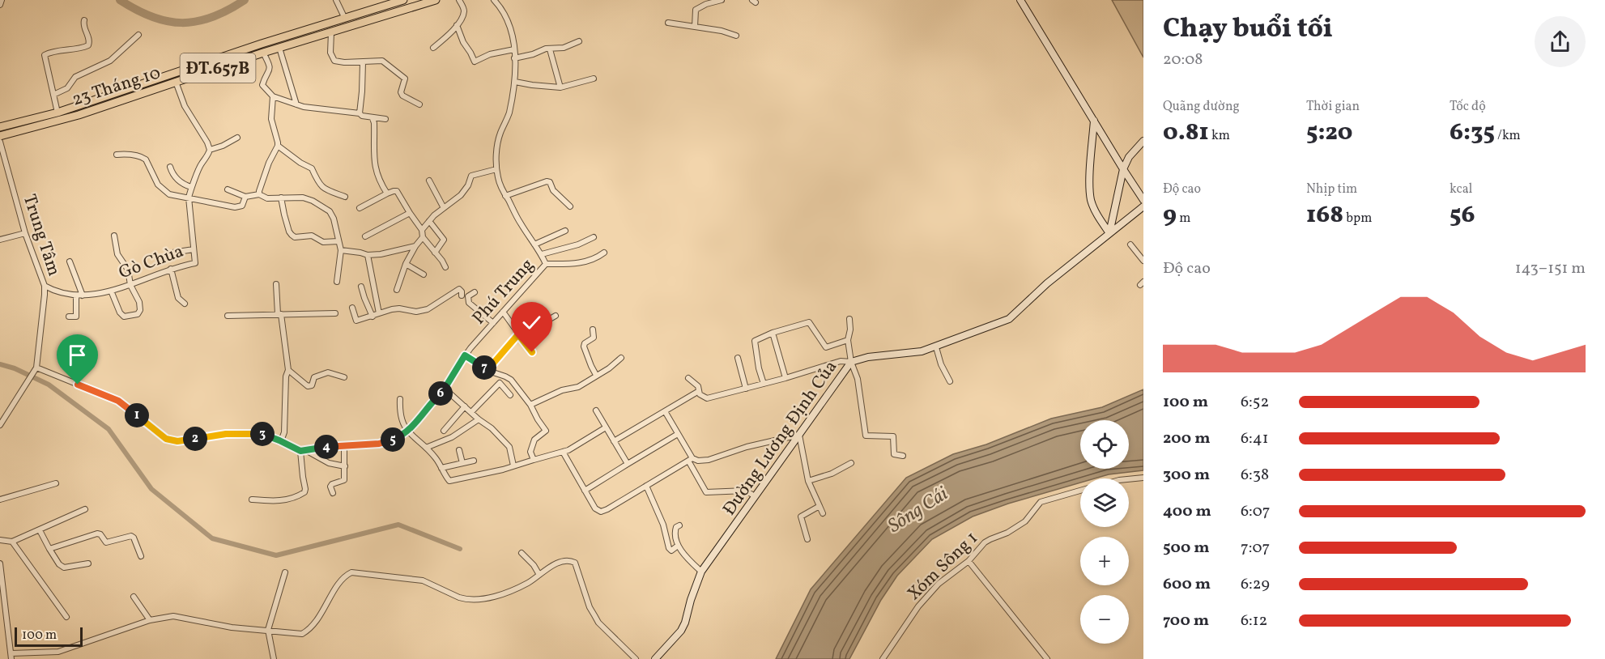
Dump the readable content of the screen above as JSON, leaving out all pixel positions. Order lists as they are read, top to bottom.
{
  "streets": {
    "main road": ["ĐT.657B", "23 Tháng 10"],
    "street": [
      "Trung Tâm",
      "Gò Chùa",
      "Phú Trung",
      "Đường Lương Định Của",
      "Xóm Sông 1"
    ]
  },
  "crossings": [
    ["Trung Tâm", "Gò Chùa"]
  ],
  "water": ["Sông Cái"],
  "scale_bar": "100 m",
  "page": {
    "heading": ["Chạy buổi tối", "20:08"],
    "stats": [
      ["Quãng đường", "0.81 km"],
      ["Thời gian", "5:20"],
      ["Tốc độ", "6:35 /km"],
      ["Độ cao", "9 m"],
      ["Nhịp tim", "168 bpm"],
      ["kcal", "56"]
    ],
    "chart": ["Độ cao", "143–151 m"],
    "pins": [
      "7",
      "6",
      "1",
      "3",
      "2",
      "5",
      "4"
    ],
    "list": [
      {
        "name": "100 m",
        "note": "6:52"
      },
      {
        "name": "200 m",
        "note": "6:41"
      },
      {
        "name": "300 m",
        "note": "6:38"
      },
      {
        "name": "400 m",
        "note": "6:07"
      },
      {
        "name": "500 m",
        "note": "7:07"
      },
      {
        "name": "600 m",
        "note": "6:29"
      },
      {
        "name": "700 m",
        "note": "6:12"
      }
    ],
    "map_buttons": ["+", "−"],
    "scale": "100 m"
  }
}
